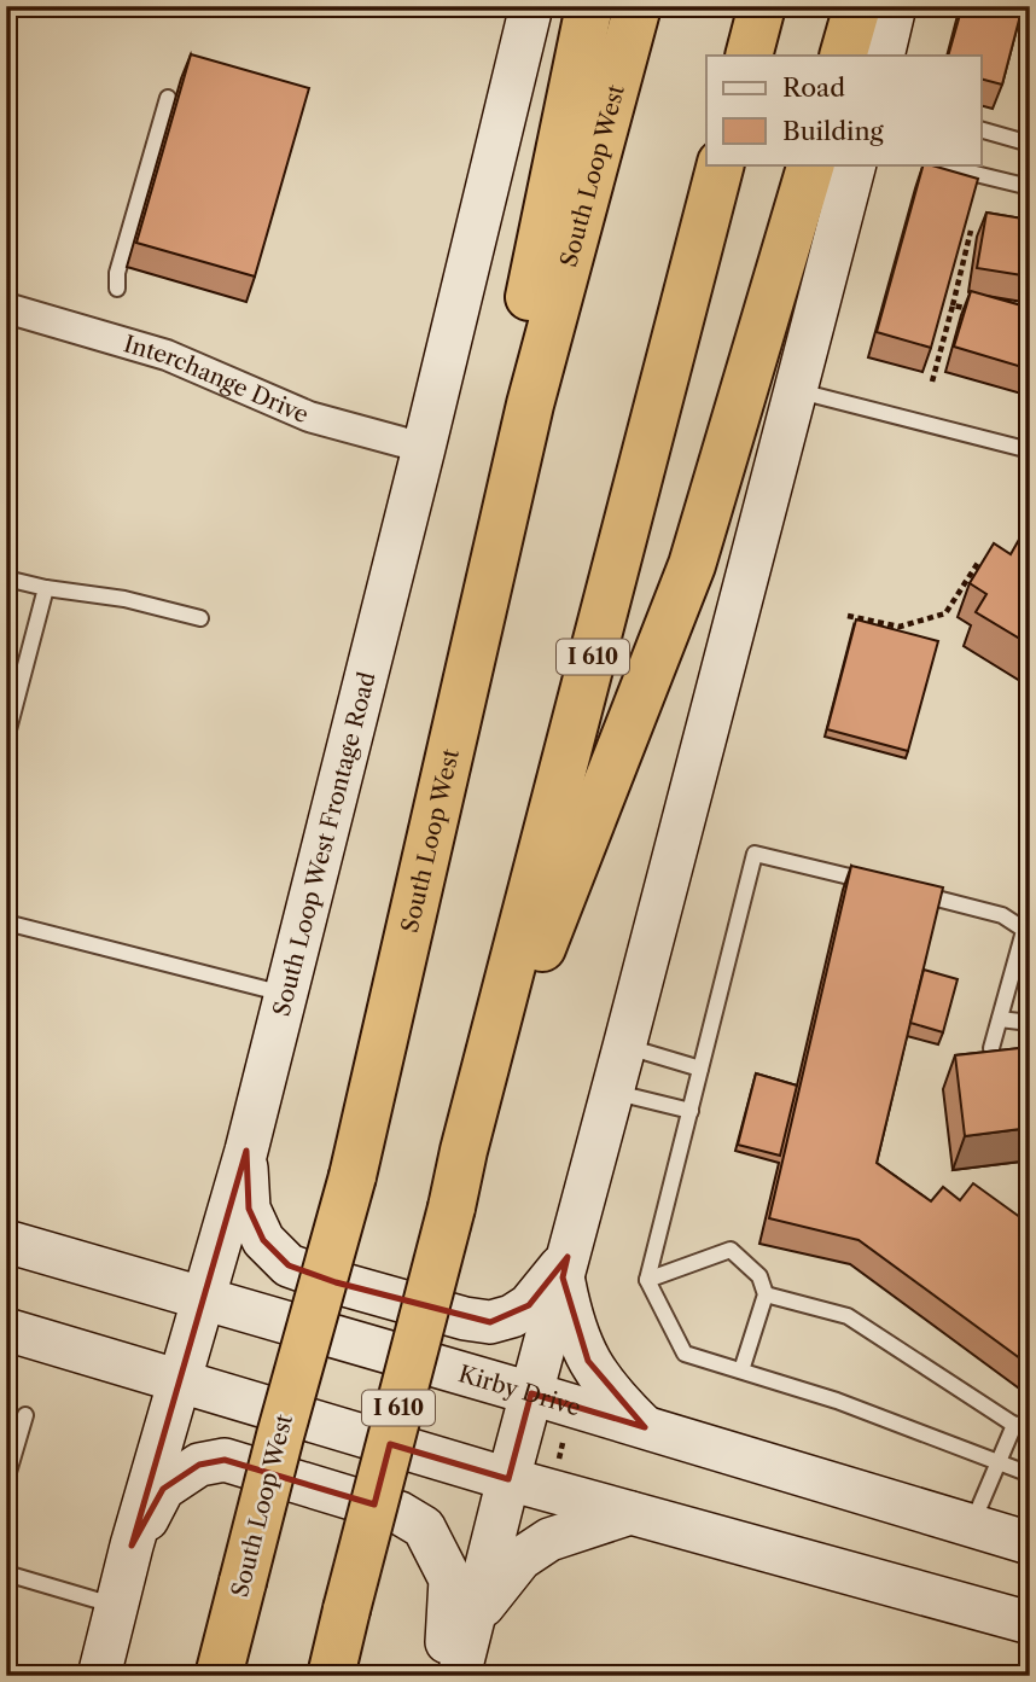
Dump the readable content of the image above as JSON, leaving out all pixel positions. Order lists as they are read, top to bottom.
{
  "streets": {
    "highway": ["South Loop West", "I 610"],
    "main road": ["South Loop West Frontage Road", "Kirby Drive"],
    "street": ["Interchange Drive"]
  },
  "crossings": [
    ["Interchange Drive", "South Loop West Frontage Road"],
    ["South Loop West Frontage Road", "Kirby Drive"]
  ],
  "legend": ["Road", "Building"]
}
